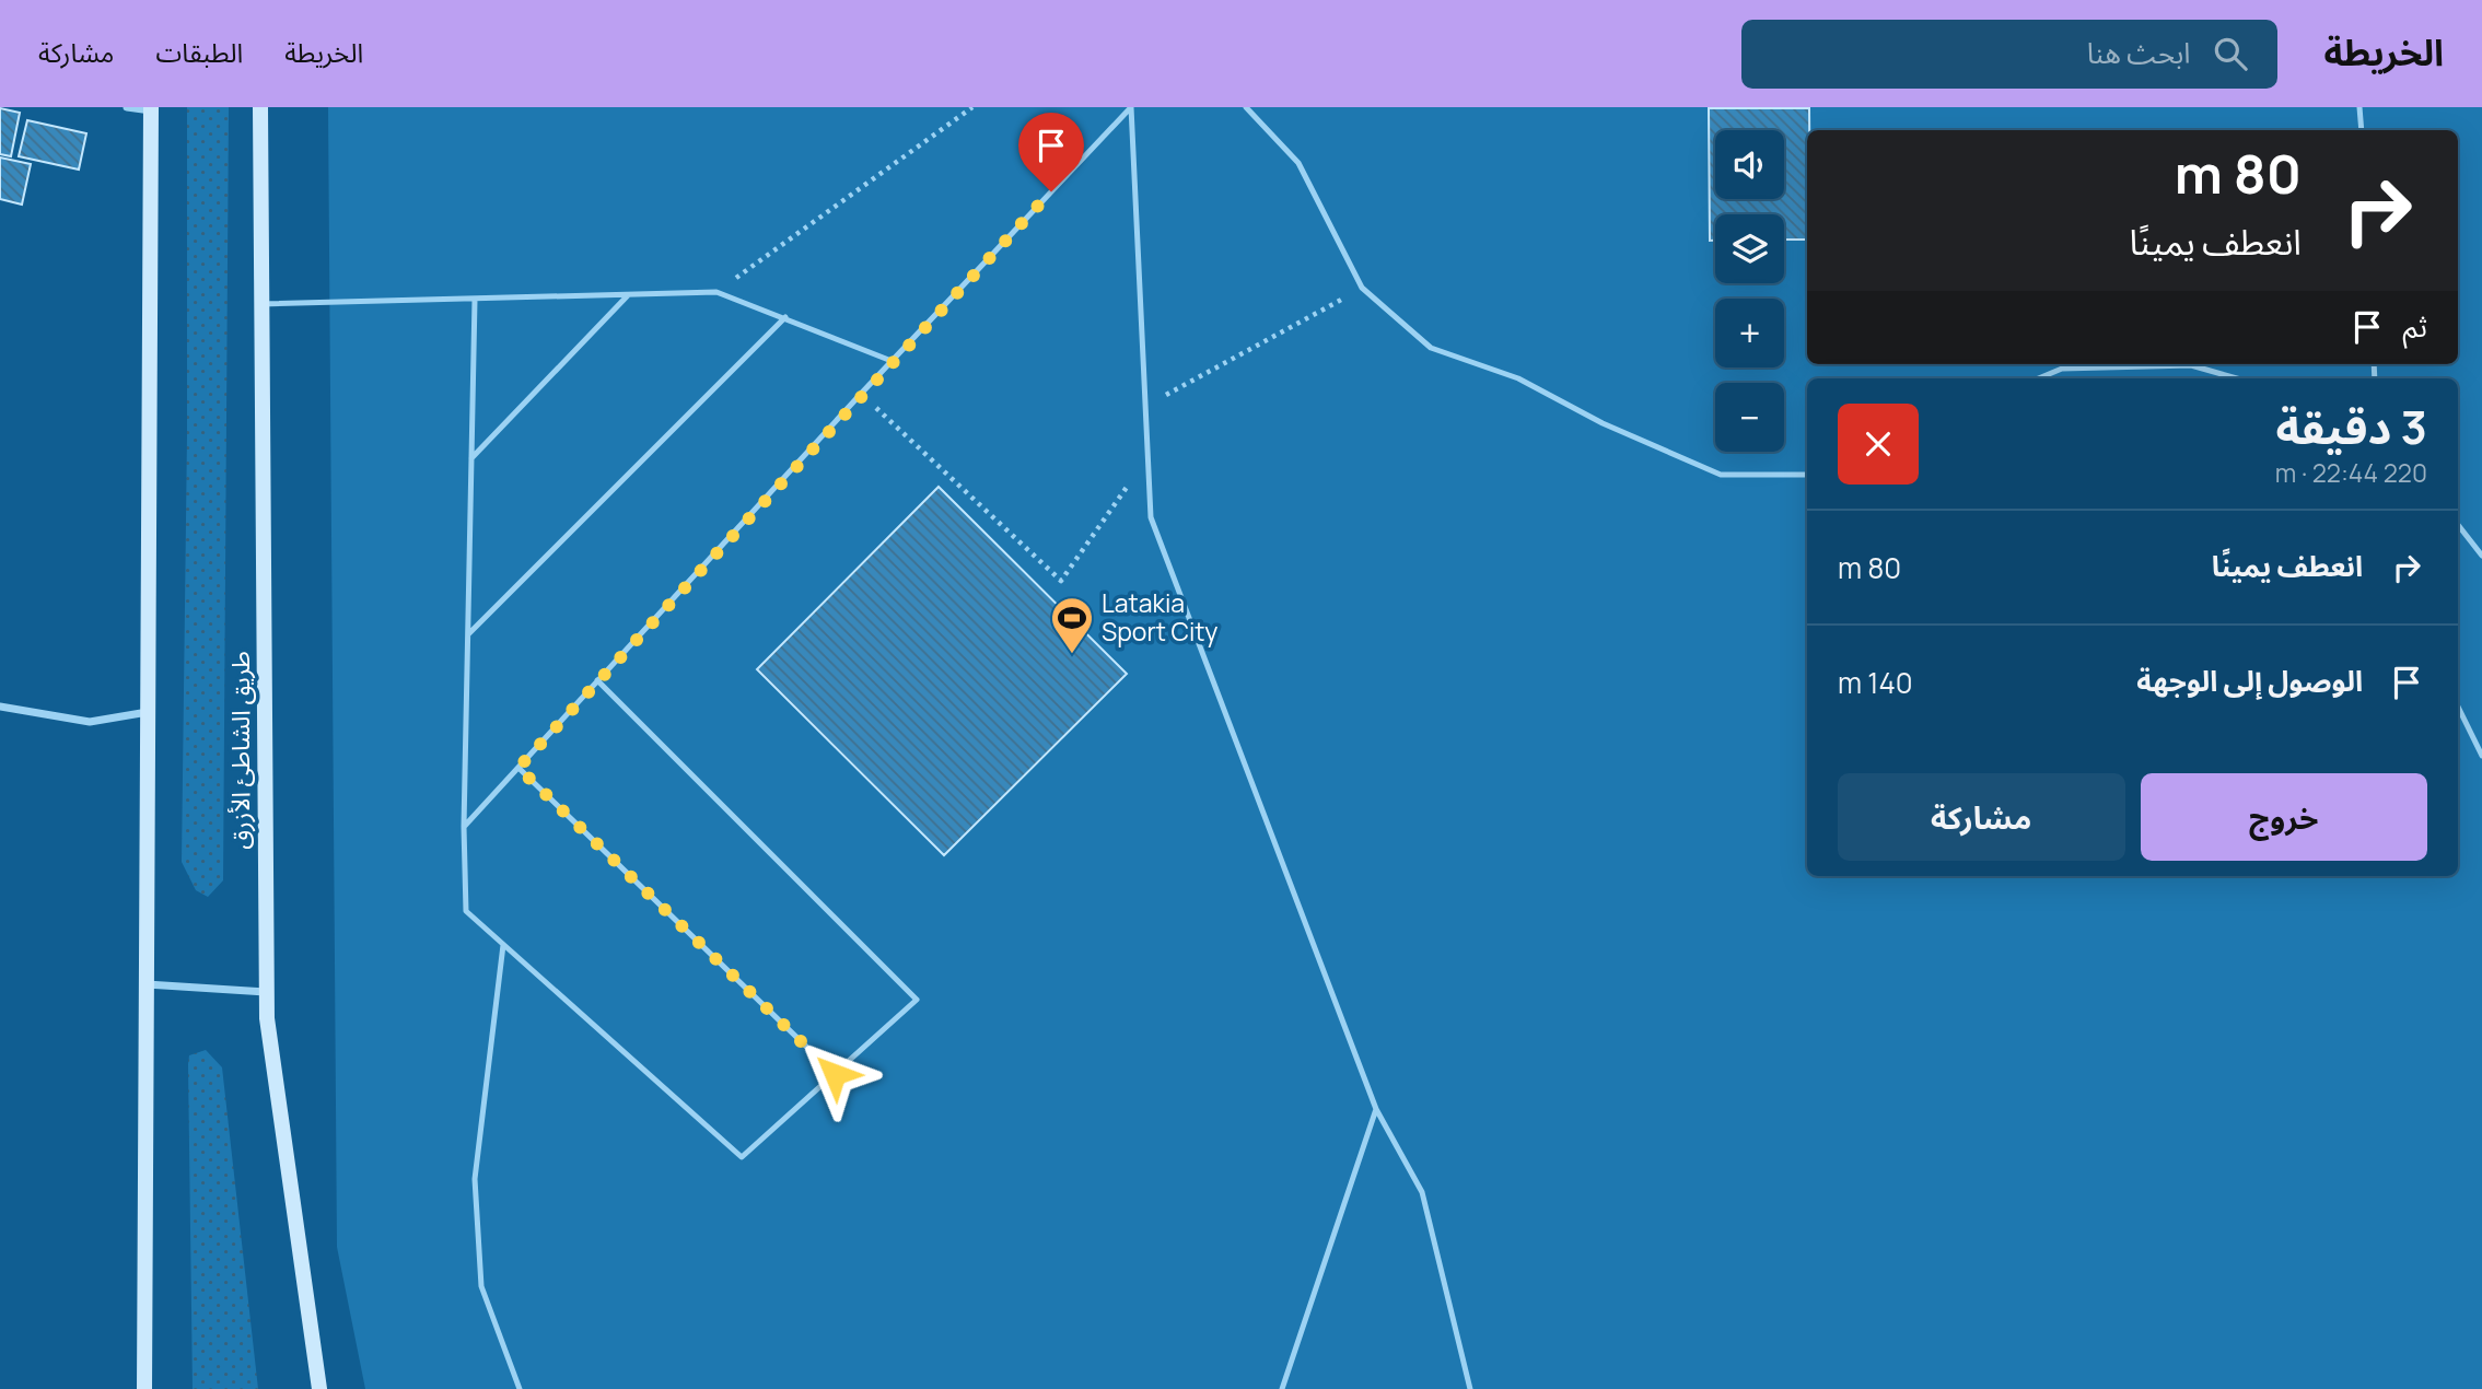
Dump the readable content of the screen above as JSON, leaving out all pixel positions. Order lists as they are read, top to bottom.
{
  "streets": {
    "main road": ["طريق الشاطئ الأزرق"]
  },
  "places": {
    "sports": ["Latakia Sport City"]
  },
  "page": {
    "header": "الخريطة",
    "search": "ابحث هنا",
    "nav": ["الخريطة", "الطبقات", "مشاركة"],
    "map_buttons": ["+", "−"],
    "turn": ["80 m", "انعطف يمينًا"],
    "then": "ثم",
    "heading": ["3 دقيقة", "220 m · 22:44"],
    "list": [
      {
        "name": "انعطف يمينًا",
        "value": "80 m"
      },
      {
        "name": "الوصول إلى الوجهة",
        "value": "140 m"
      }
    ],
    "buttons": ["خروج", "مشاركة"]
  }
}
